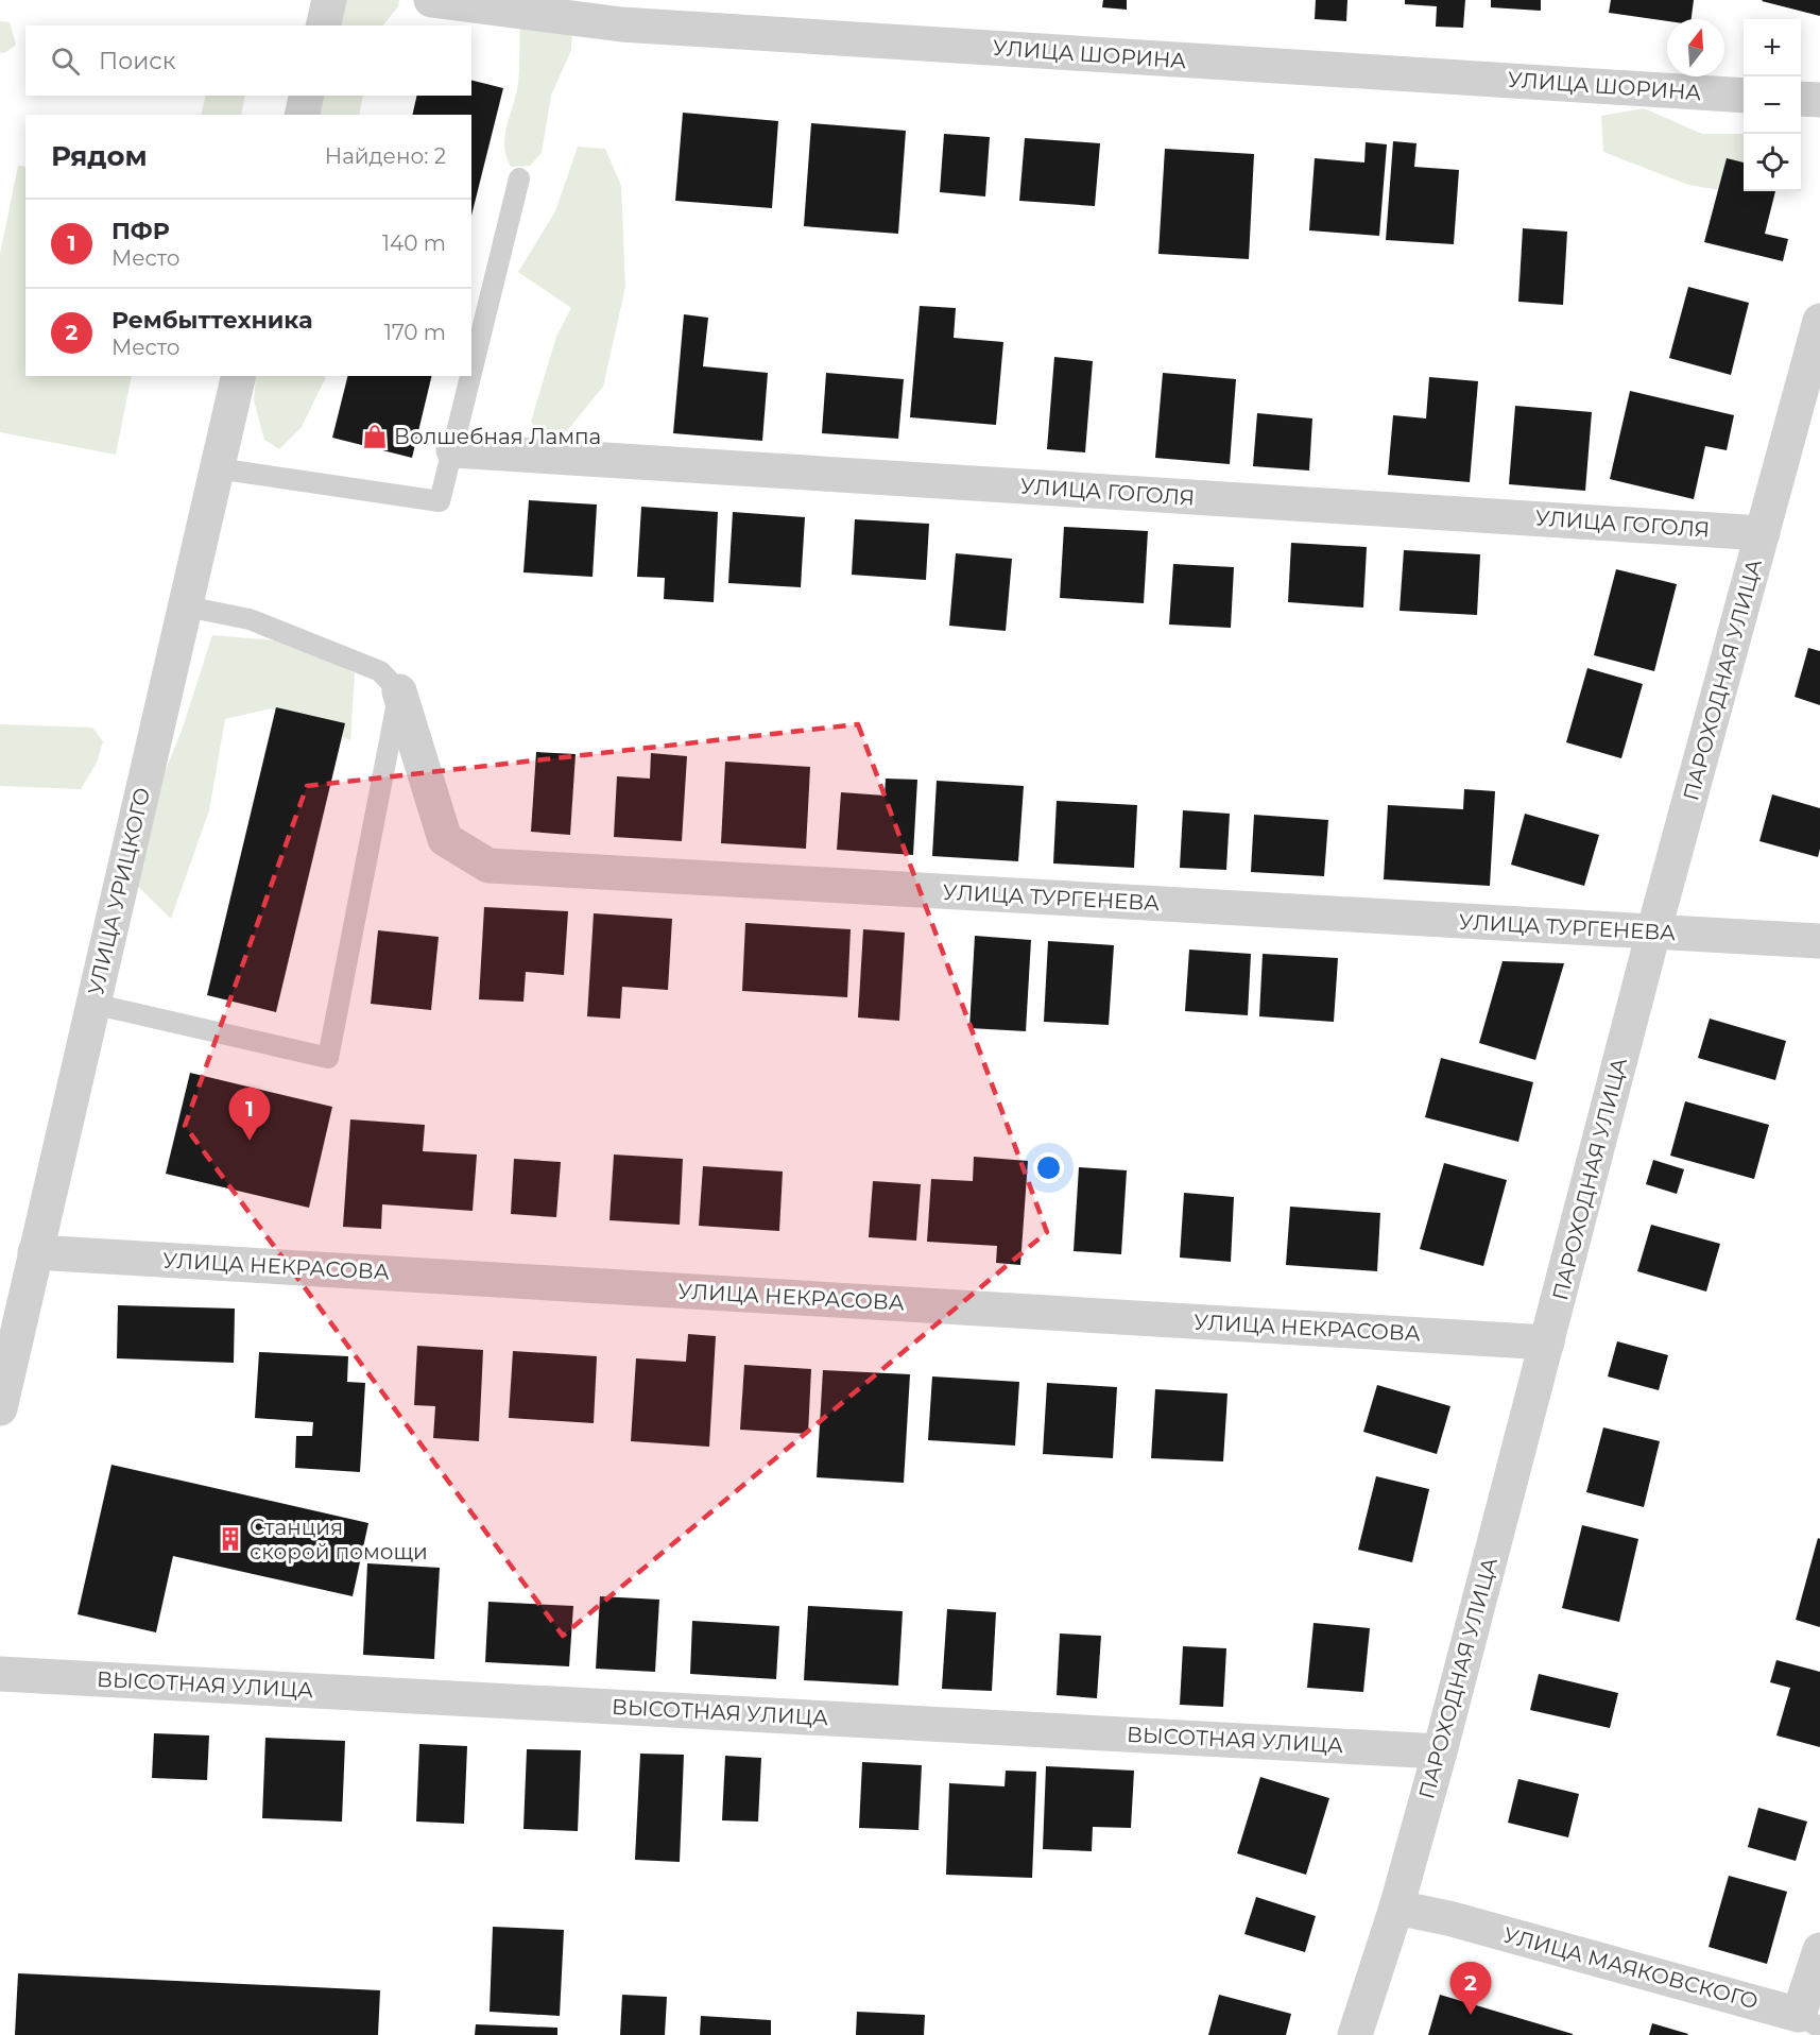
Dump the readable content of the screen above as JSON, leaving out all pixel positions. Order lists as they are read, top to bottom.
{
  "streets": {
    "street": [
      "УЛИЦА ШОРИНА",
      "УЛИЦА ГОГОЛЯ",
      "ПАРОХОДНАЯ УЛИЦА",
      "УЛИЦА УРИЦКОГО",
      "УЛИЦА ТУРГЕНЕВА",
      "УЛИЦА НЕКРАСОВА",
      "ВЫСОТНАЯ УЛИЦА",
      "УЛИЦА МАЯКОВСКОГО"
    ]
  },
  "crossings": [
    ["УЛИЦА ГОГОЛЯ", "ПАРОХОДНАЯ УЛИЦА"],
    ["ПАРОХОДНАЯ УЛИЦА", "УЛИЦА ТУРГЕНЕВА"],
    ["ПАРОХОДНАЯ УЛИЦА", "УЛИЦА НЕКРАСОВА"],
    ["ПАРОХОДНАЯ УЛИЦА", "ВЫСОТНАЯ УЛИЦА"],
    ["ПАРОХОДНАЯ УЛИЦА", "УЛИЦА МАЯКОВСКОГО"],
    ["УЛИЦА УРИЦКОГО", "УЛИЦА НЕКРАСОВА"]
  ],
  "places": {
    "shop": ["Волшебная Лампа"],
    "building": ["Станция скорой помощи"]
  },
  "north": "top",
  "page": {
    "map_buttons": ["+", "−"],
    "search": "Поиск",
    "heading": ["Рядом", "Найдено: 2"],
    "list": [
      {
        "mark": "1",
        "name": "ПФР",
        "note": "Место",
        "value": "140 m"
      },
      {
        "mark": "2",
        "name": "Рембыттехника",
        "note": "Место",
        "value": "170 m"
      }
    ],
    "pins": ["1", "2"]
  }
}
